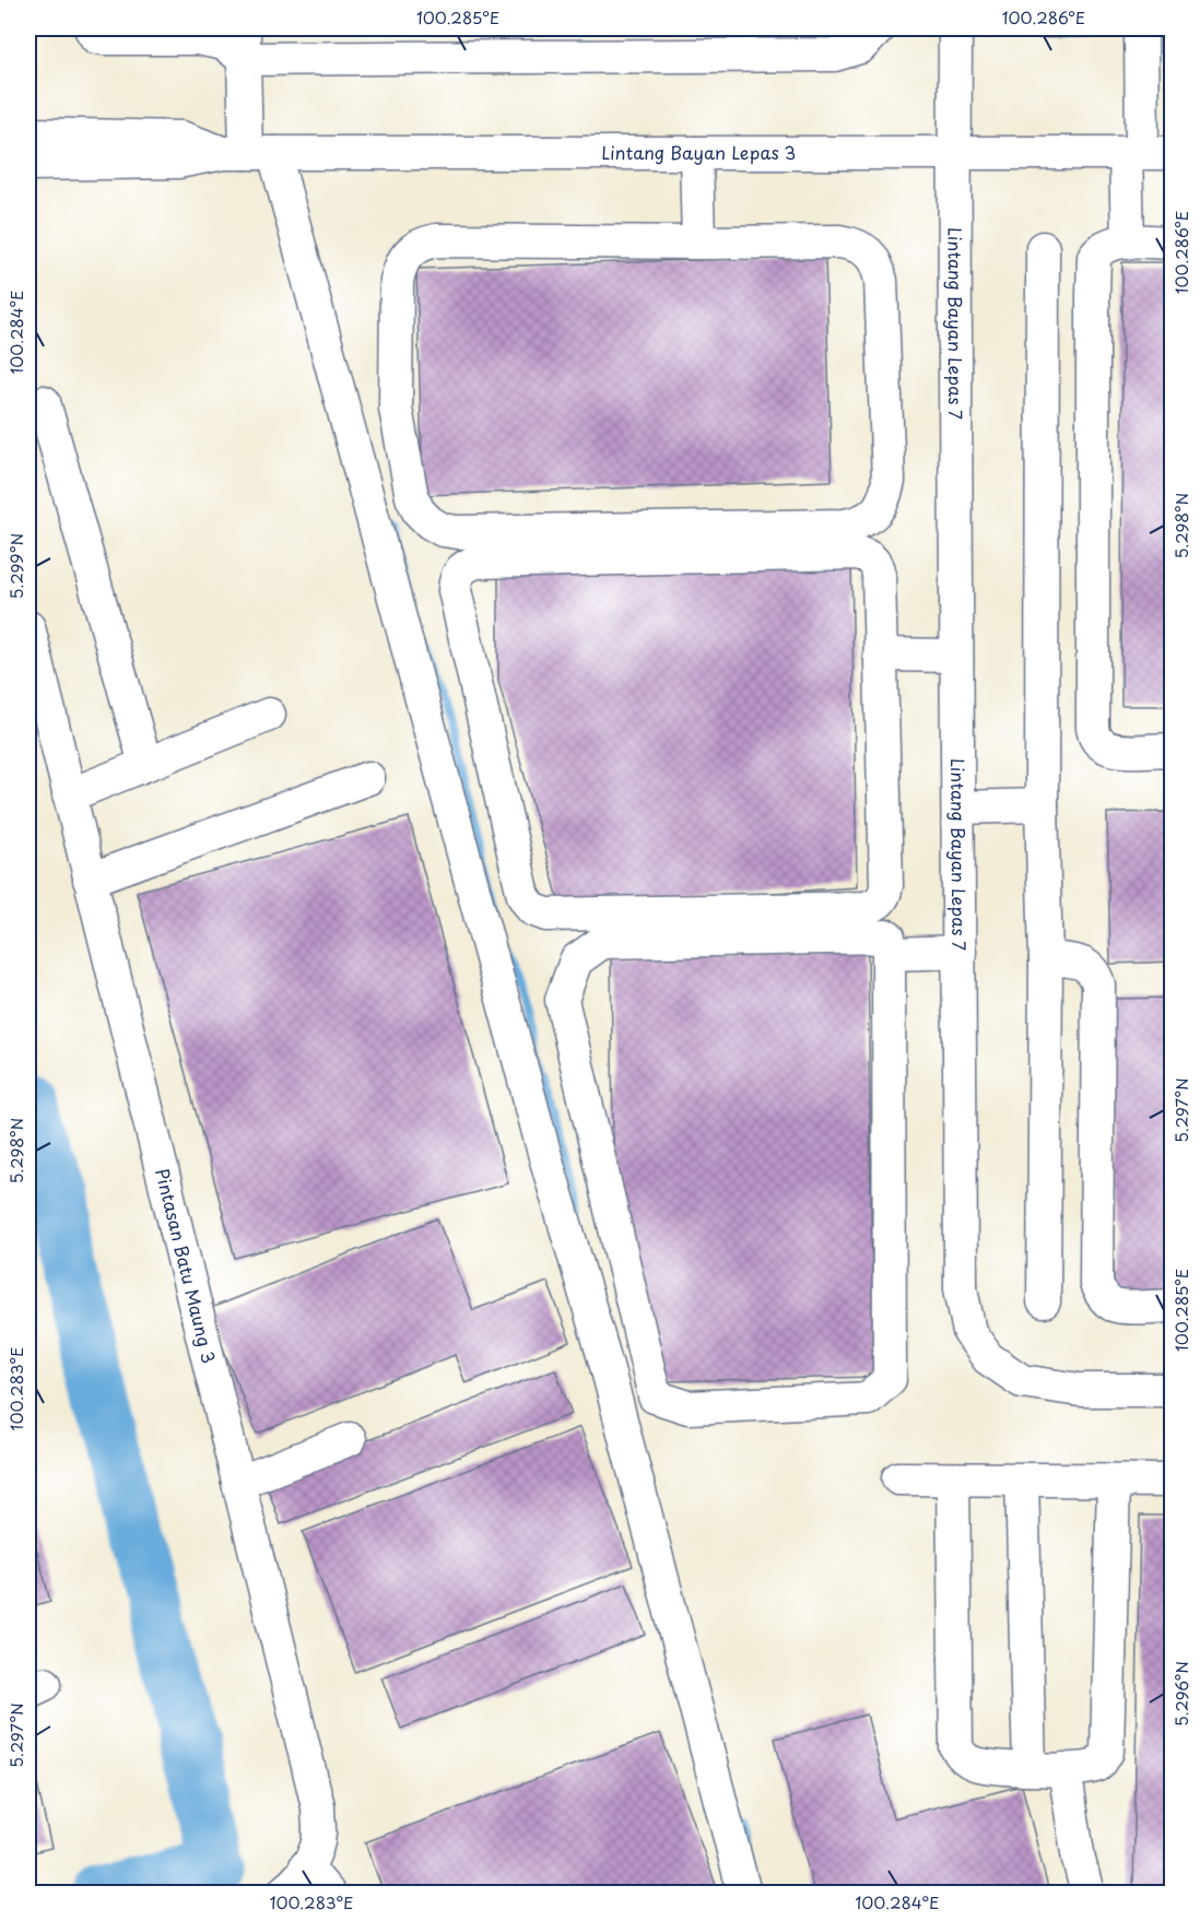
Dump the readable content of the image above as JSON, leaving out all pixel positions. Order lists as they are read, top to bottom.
{
  "streets": {
    "street": ["Lintang Bayan Lepas 3", "Lintang Bayan Lepas 7", "Pintasan Batu Maung 3"]
  },
  "crossings": [
    ["Lintang Bayan Lepas 3", "Lintang Bayan Lepas 7"]
  ],
  "coordinates": [
    "100.285°E",
    "100.286°E",
    "100.284°E",
    "5.298°N",
    "5.299°N",
    "5.297°N",
    "100.283°E",
    "5.296°N"
  ]
}
